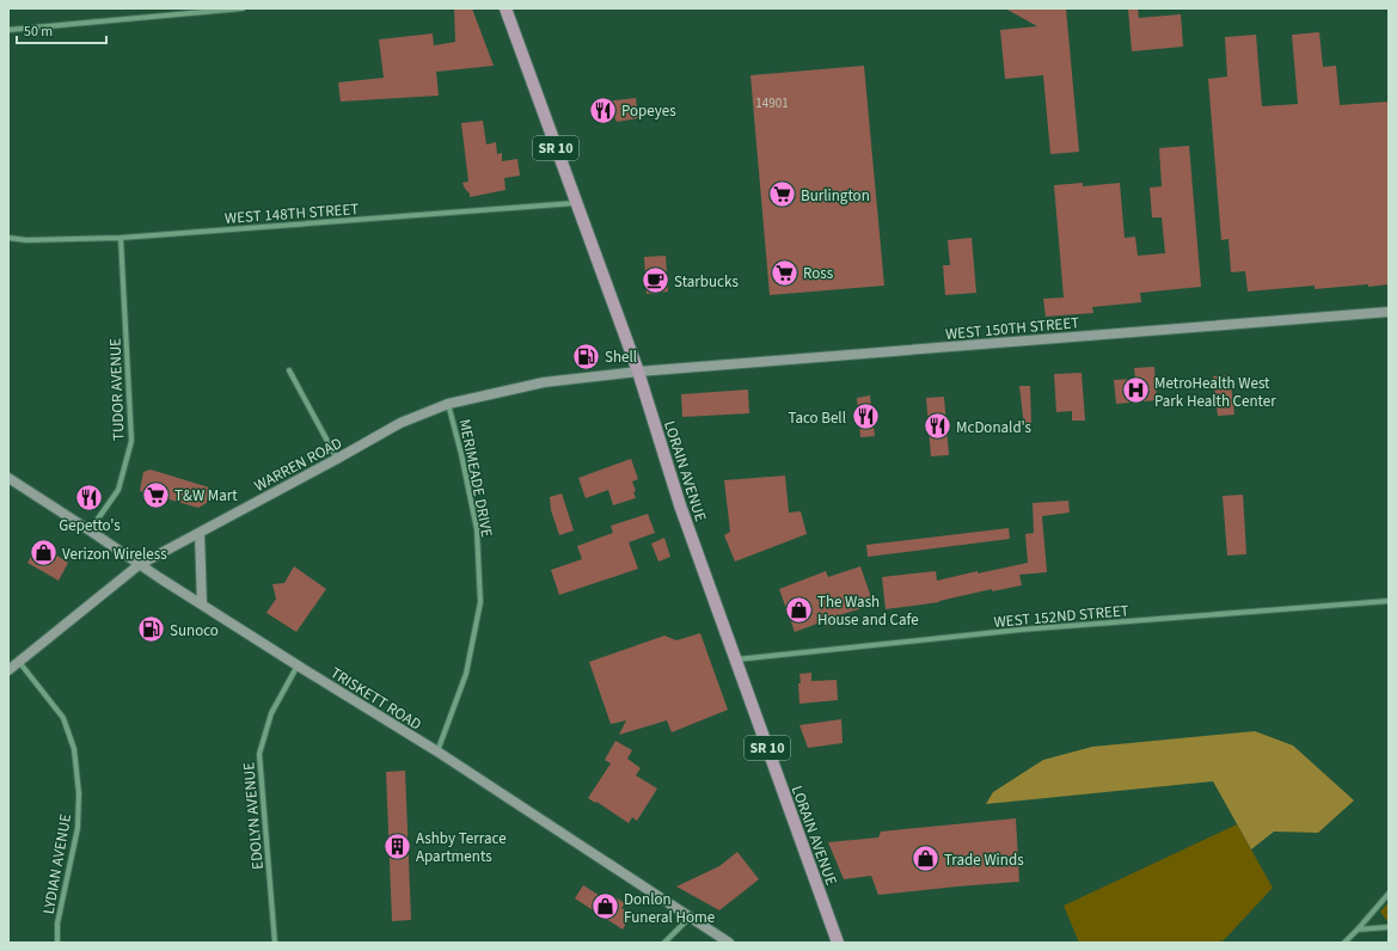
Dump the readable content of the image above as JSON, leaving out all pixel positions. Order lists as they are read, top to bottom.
{
  "streets": {
    "main road": [
      "SR 10",
      "WEST 150TH STREET",
      "WARREN ROAD",
      "LORAIN AVENUE",
      "TRISKETT ROAD"
    ],
    "street": [
      "WEST 148TH STREET",
      "TUDOR AVENUE",
      "MERIMEADE DRIVE",
      "WEST 152ND STREET",
      "EDOLYN AVENUE",
      "LYDIAN AVENUE"
    ]
  },
  "crossings": [
    ["WEST 148TH STREET", "TUDOR AVENUE"],
    ["WEST 148TH STREET", "LORAIN AVENUE"],
    ["WEST 150TH STREET", "WARREN ROAD"],
    ["WEST 150TH STREET", "LORAIN AVENUE"],
    ["TUDOR AVENUE", "TRISKETT ROAD"],
    ["WARREN ROAD", "LORAIN AVENUE"],
    ["WARREN ROAD", "MERIMEADE DRIVE"],
    ["WARREN ROAD", "TRISKETT ROAD"],
    ["WARREN ROAD", "LYDIAN AVENUE"],
    ["LORAIN AVENUE", "WEST 152ND STREET"],
    ["MERIMEADE DRIVE", "TRISKETT ROAD"],
    ["TRISKETT ROAD", "EDOLYN AVENUE"]
  ],
  "places": {
    "restaurant": [
      "Popeyes",
      "Taco Bell",
      "McDonald's",
      "Gepetto's"
    ],
    "supermarket": ["Burlington", "Ross", "T&W Mart"],
    "cafe": ["Starbucks"],
    "fuel station": ["Shell", "Sunoco"],
    "hospital": ["MetroHealth West Park Health Center"],
    "shop": [
      "Verizon Wireless",
      "The Wash House and Cafe",
      "Trade Winds",
      "Donlon Funeral Home"
    ],
    "building": ["Ashby Terrace Apartments"]
  },
  "house_numbers": ["14901"],
  "scale_bar": "50 m"
}
